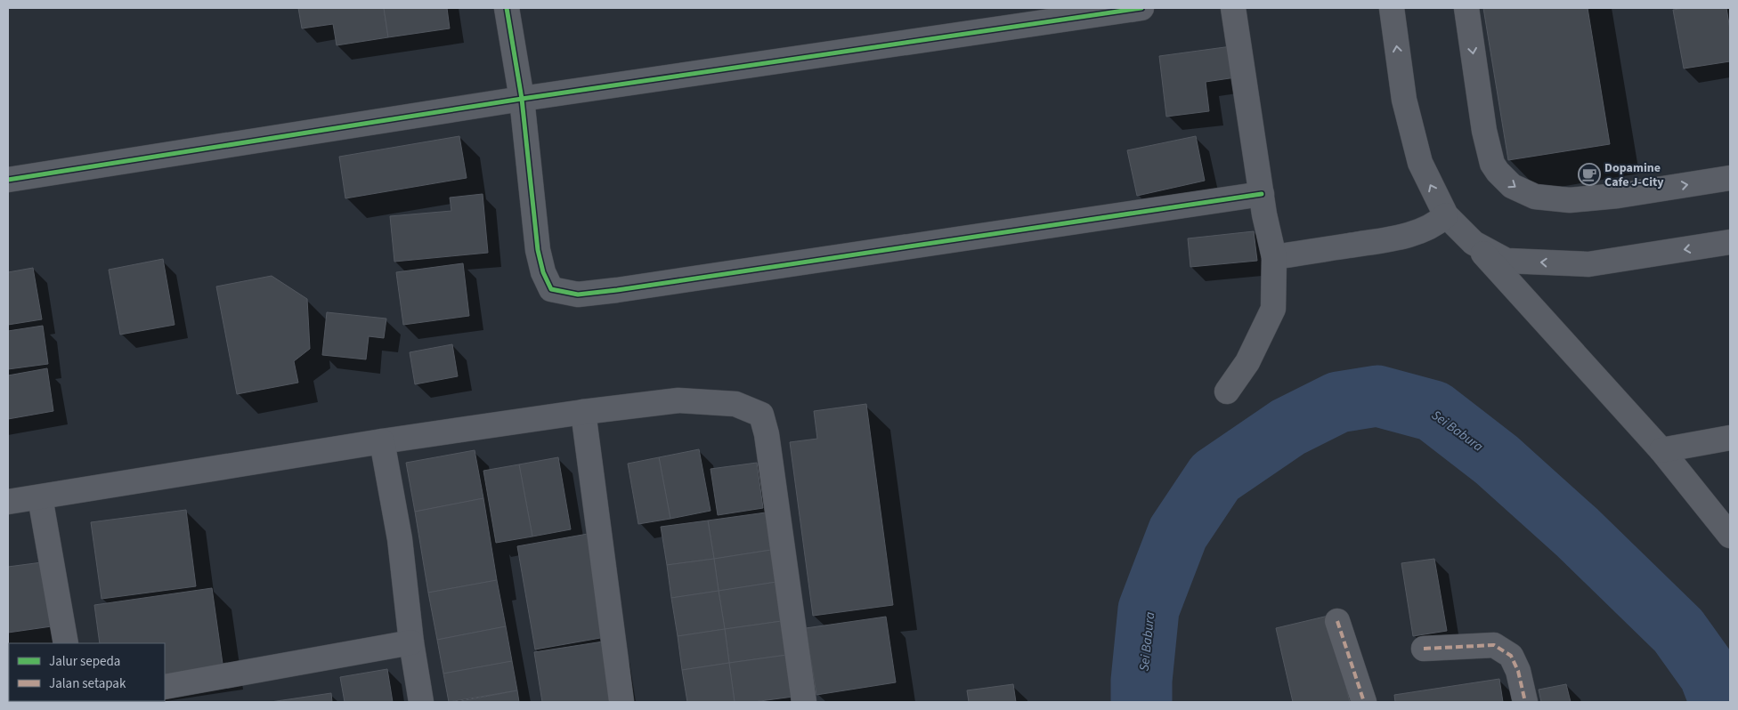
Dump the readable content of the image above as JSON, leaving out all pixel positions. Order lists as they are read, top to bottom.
{
  "water": ["Sei Babura"],
  "places": {
    "cafe": ["Dopamine Cafe J-City"]
  },
  "legend": ["Jalur sepeda", "Jalan setapak"]
}
